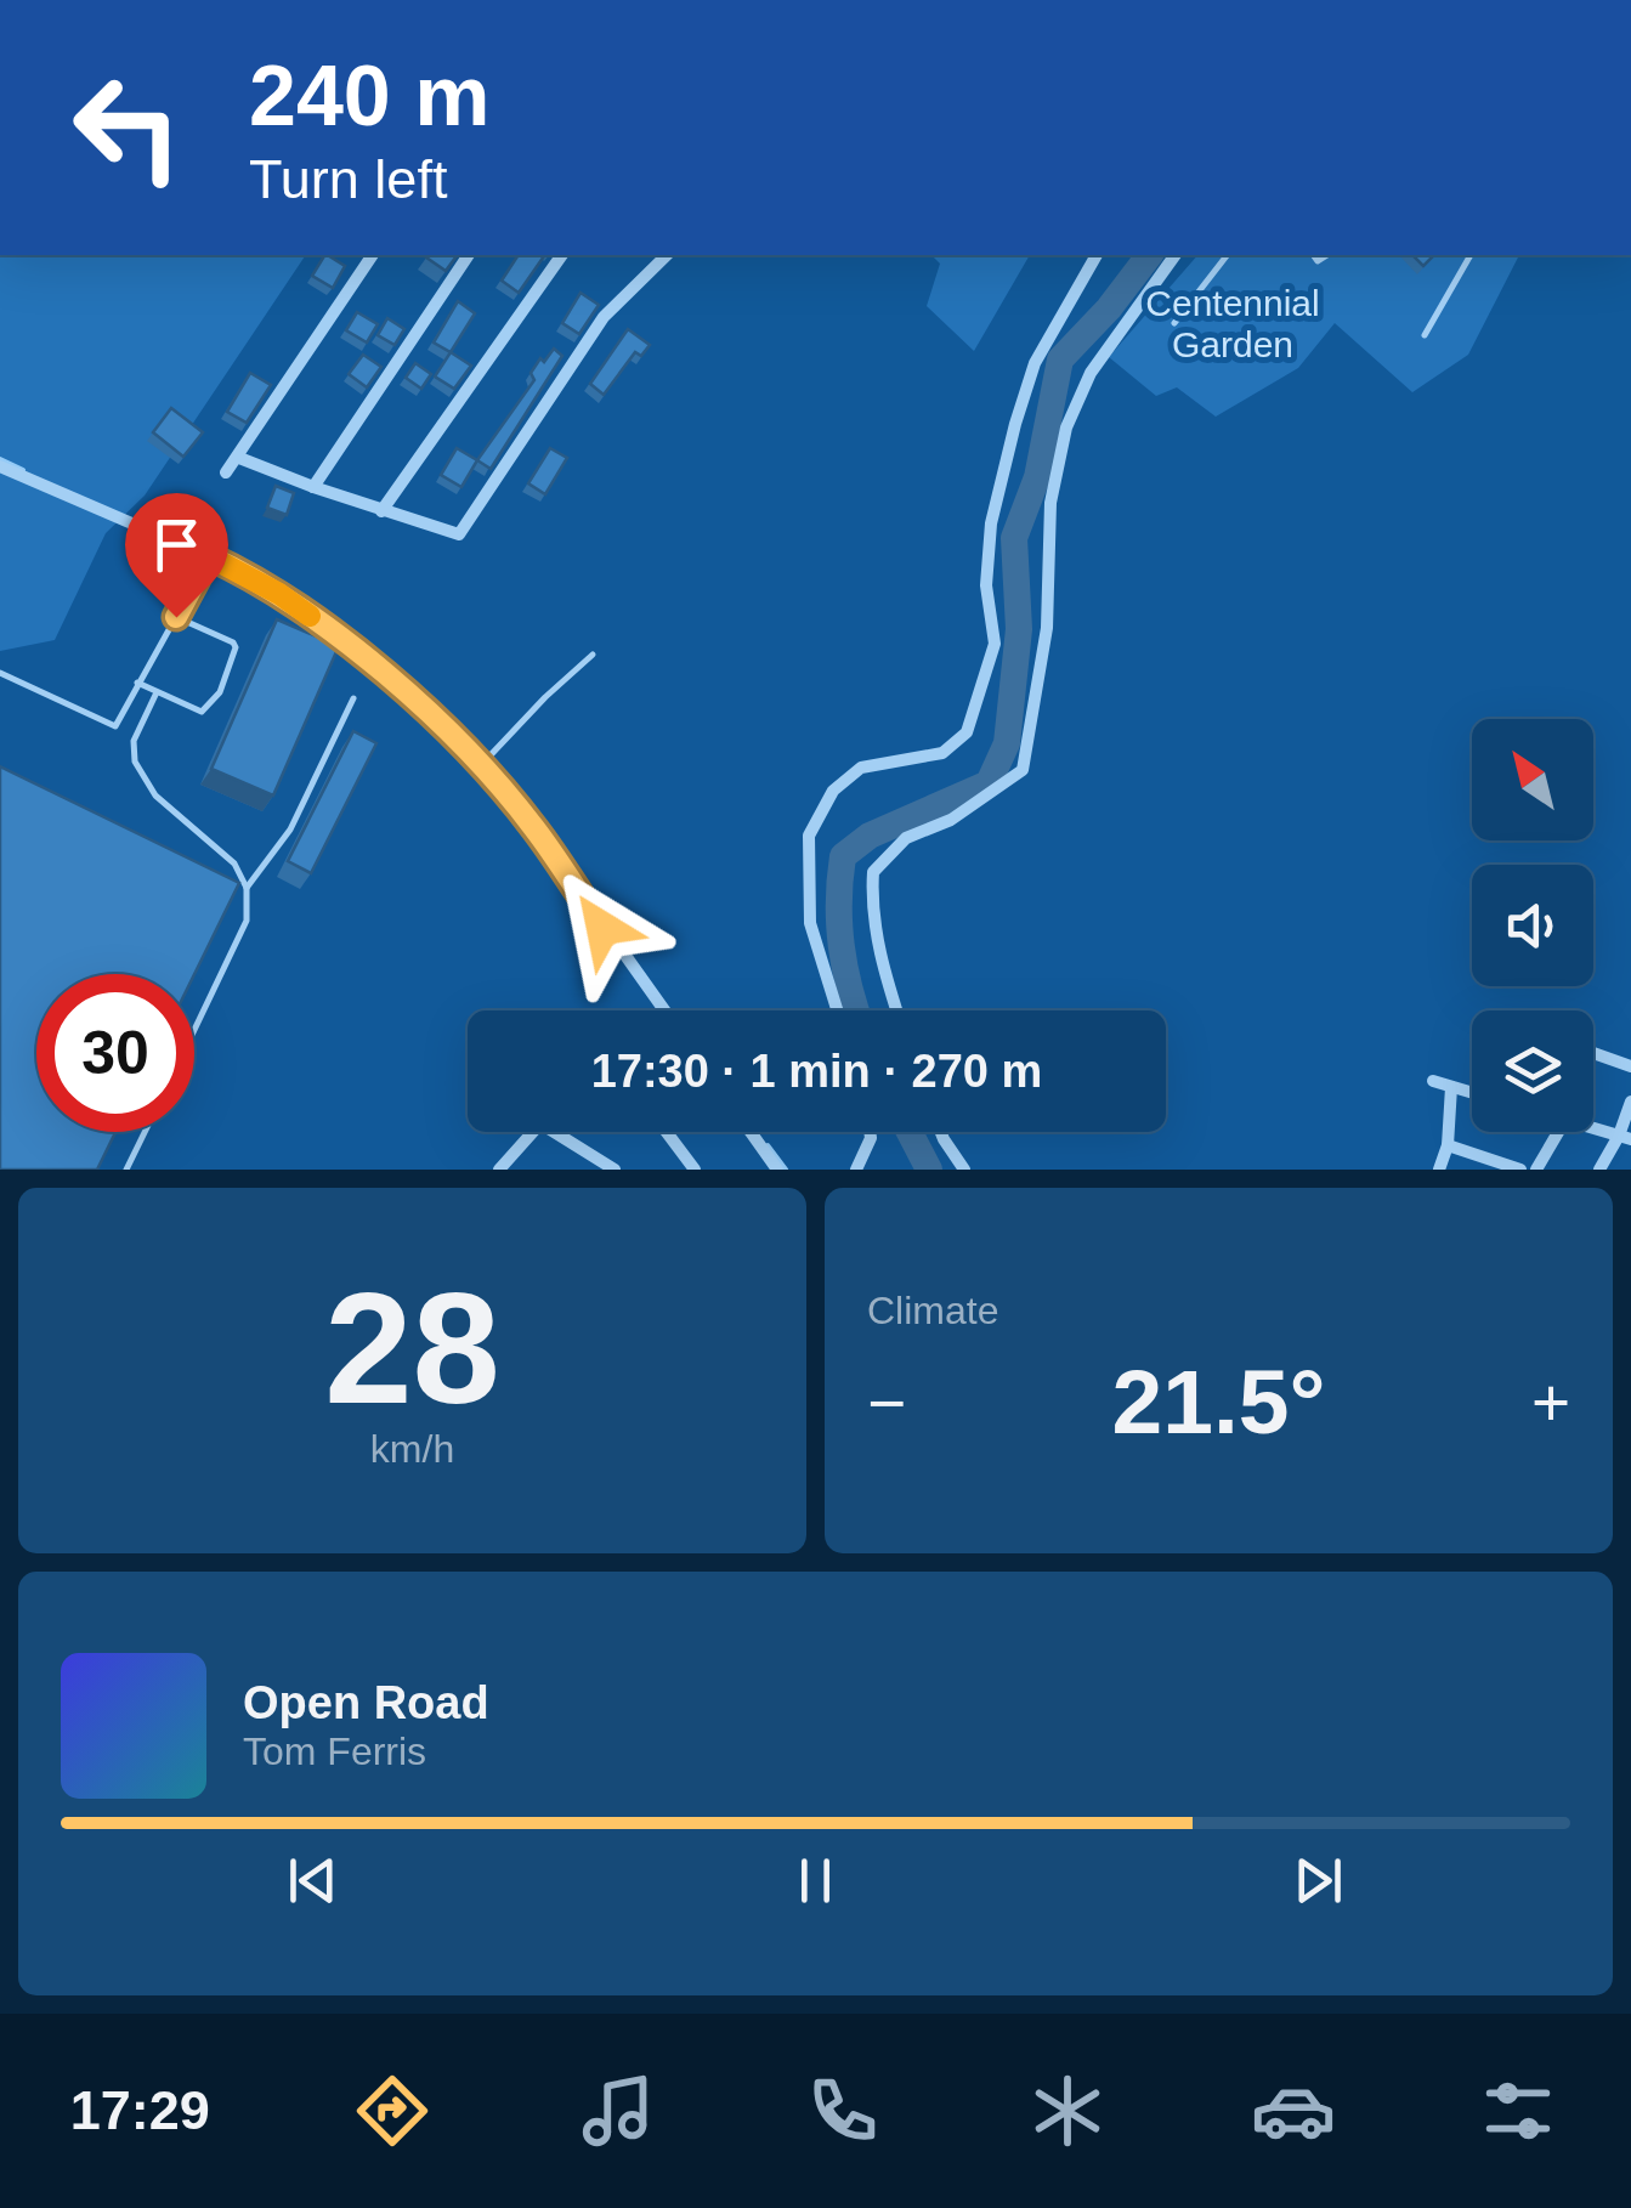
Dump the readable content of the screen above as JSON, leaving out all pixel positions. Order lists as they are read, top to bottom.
{
  "parks": ["Centennial Garden"],
  "north": "top left",
  "page": {
    "turn": ["240 m", "Turn left"],
    "limit": "30",
    "trip": "17:30 · 1 min · 270 m",
    "tile": [
      ["28", "km/h"],
      "Climate"
    ],
    "heat": ["−", "21.5°", "+"],
    "song": ["Open Road", "Tom Ferris"],
    "tabs": "17:29"
  }
}
